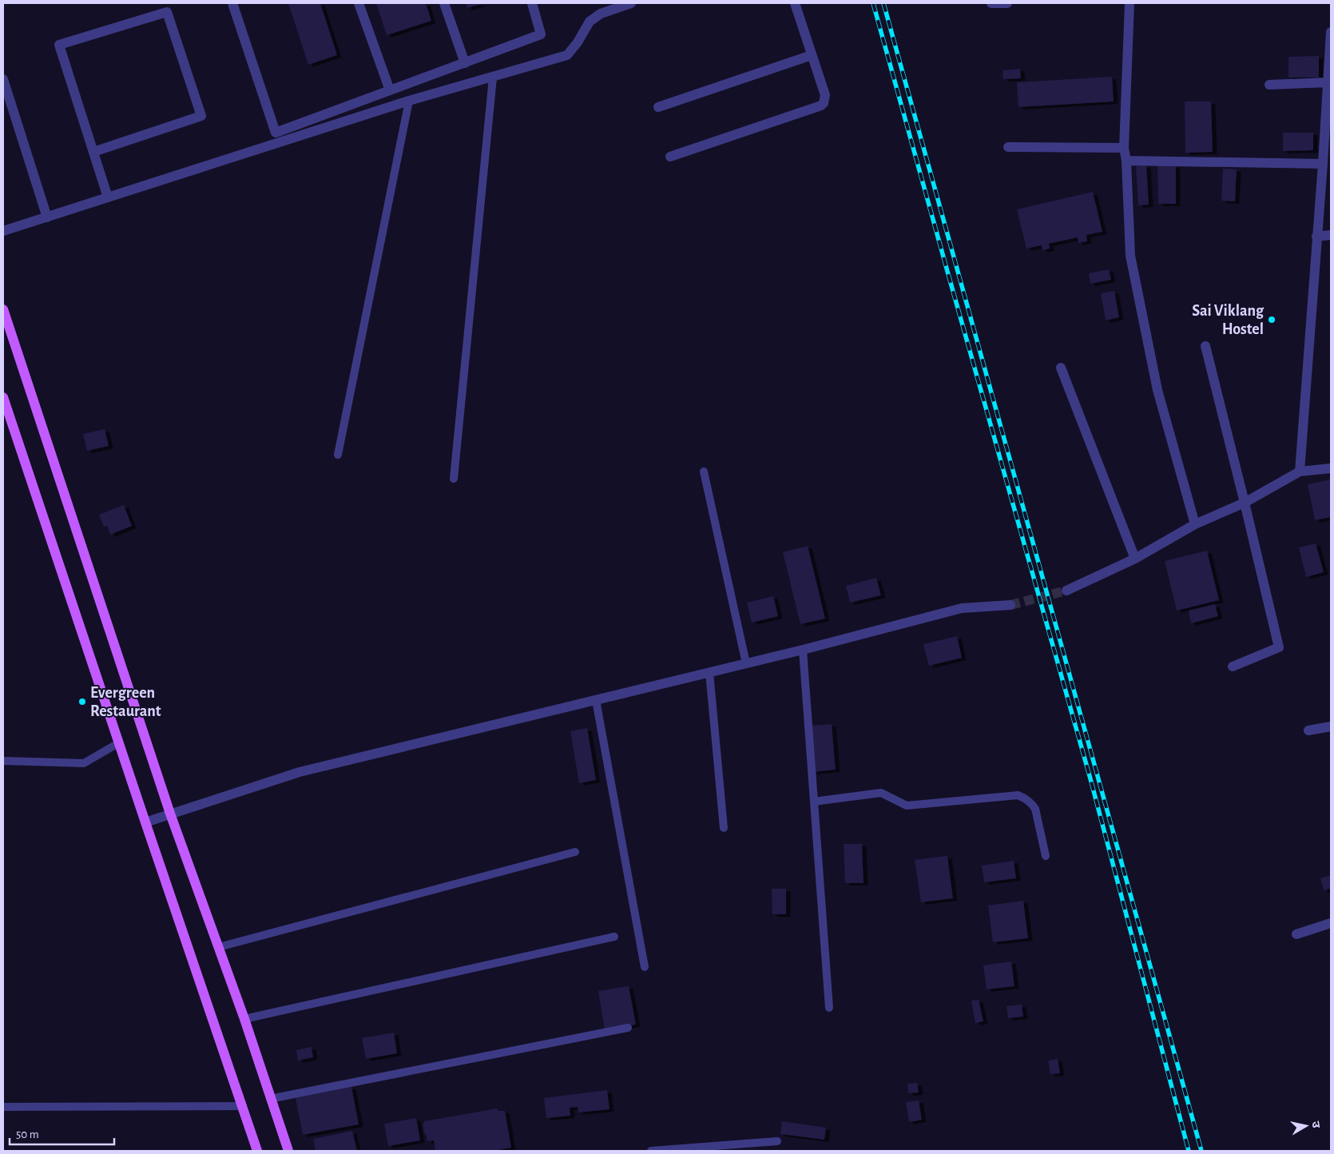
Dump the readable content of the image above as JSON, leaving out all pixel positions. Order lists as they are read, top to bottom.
{
  "places": ["Sai Viklang Hostel", "Evergreen Restaurant"],
  "scale_bar": "50 m",
  "north": "right"
}
